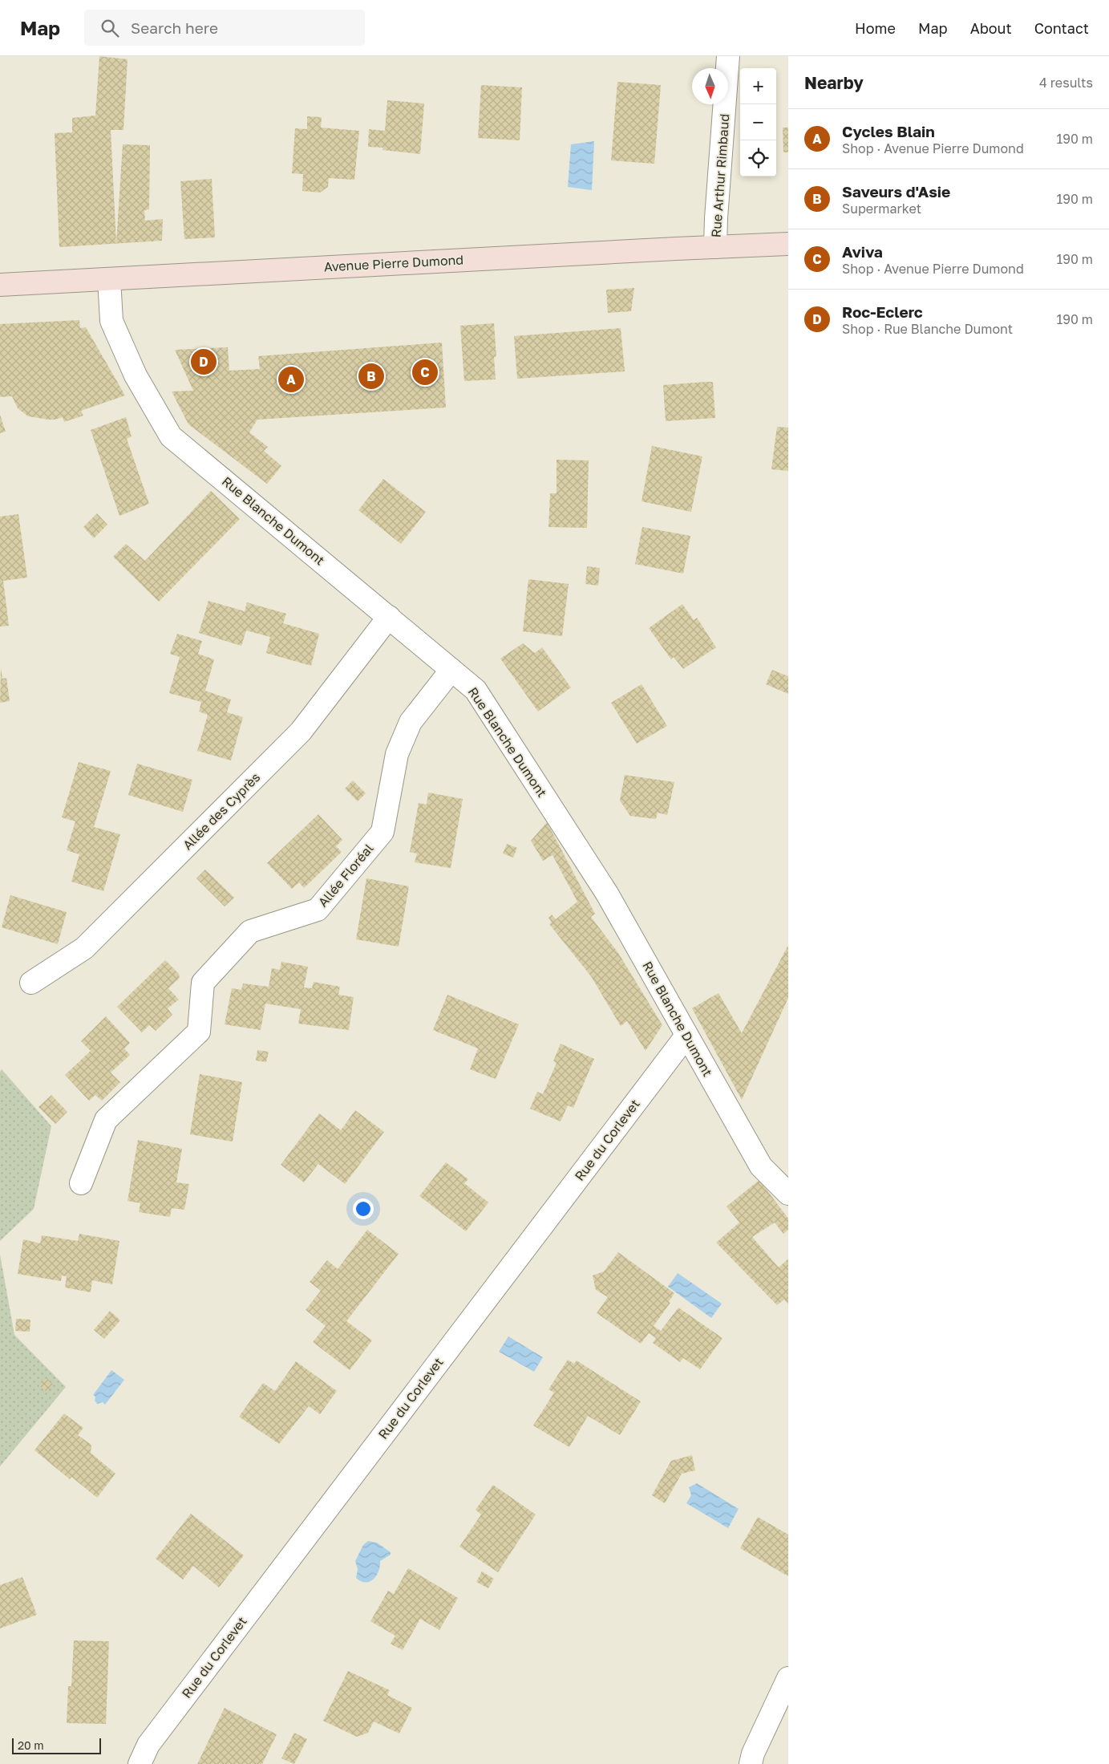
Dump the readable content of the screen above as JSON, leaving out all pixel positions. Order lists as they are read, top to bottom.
{
  "streets": {
    "main road": ["Avenue Pierre Dumond"],
    "street": [
      "Rue Arthur Rimbaud",
      "Rue Blanche Dumont",
      "Allée des Cyprès",
      "Allée Floréal",
      "Rue du Corlevet"
    ]
  },
  "crossings": [
    ["Rue Arthur Rimbaud", "Avenue Pierre Dumond"],
    ["Avenue Pierre Dumond", "Rue Blanche Dumont"],
    ["Rue Blanche Dumont", "Allée des Cyprès"],
    ["Rue Blanche Dumont", "Allée Floréal"],
    ["Rue Blanche Dumont", "Rue du Corlevet"]
  ],
  "scale_bar": "20 m",
  "north": "bottom",
  "page": {
    "header": "Map",
    "search": "Search here",
    "nav": [
      "Home",
      "Map",
      "About",
      "Contact"
    ],
    "heading": ["Nearby", "4 results"],
    "map_buttons": ["+", "−"],
    "list": [
      {
        "mark": "A",
        "name": "Cycles Blain",
        "note": "Shop · Avenue Pierre Dumond",
        "value": "190 m"
      },
      {
        "mark": "B",
        "name": "Saveurs d'Asie",
        "note": "Supermarket",
        "value": "190 m"
      },
      {
        "mark": "C",
        "name": "Aviva",
        "note": "Shop · Avenue Pierre Dumond",
        "value": "190 m"
      },
      {
        "mark": "D",
        "name": "Roc-Eclerc",
        "note": "Shop · Rue Blanche Dumont",
        "value": "190 m"
      }
    ],
    "pins": [
      "D",
      "C",
      "B",
      "A"
    ],
    "scale": "20 m"
  }
}
